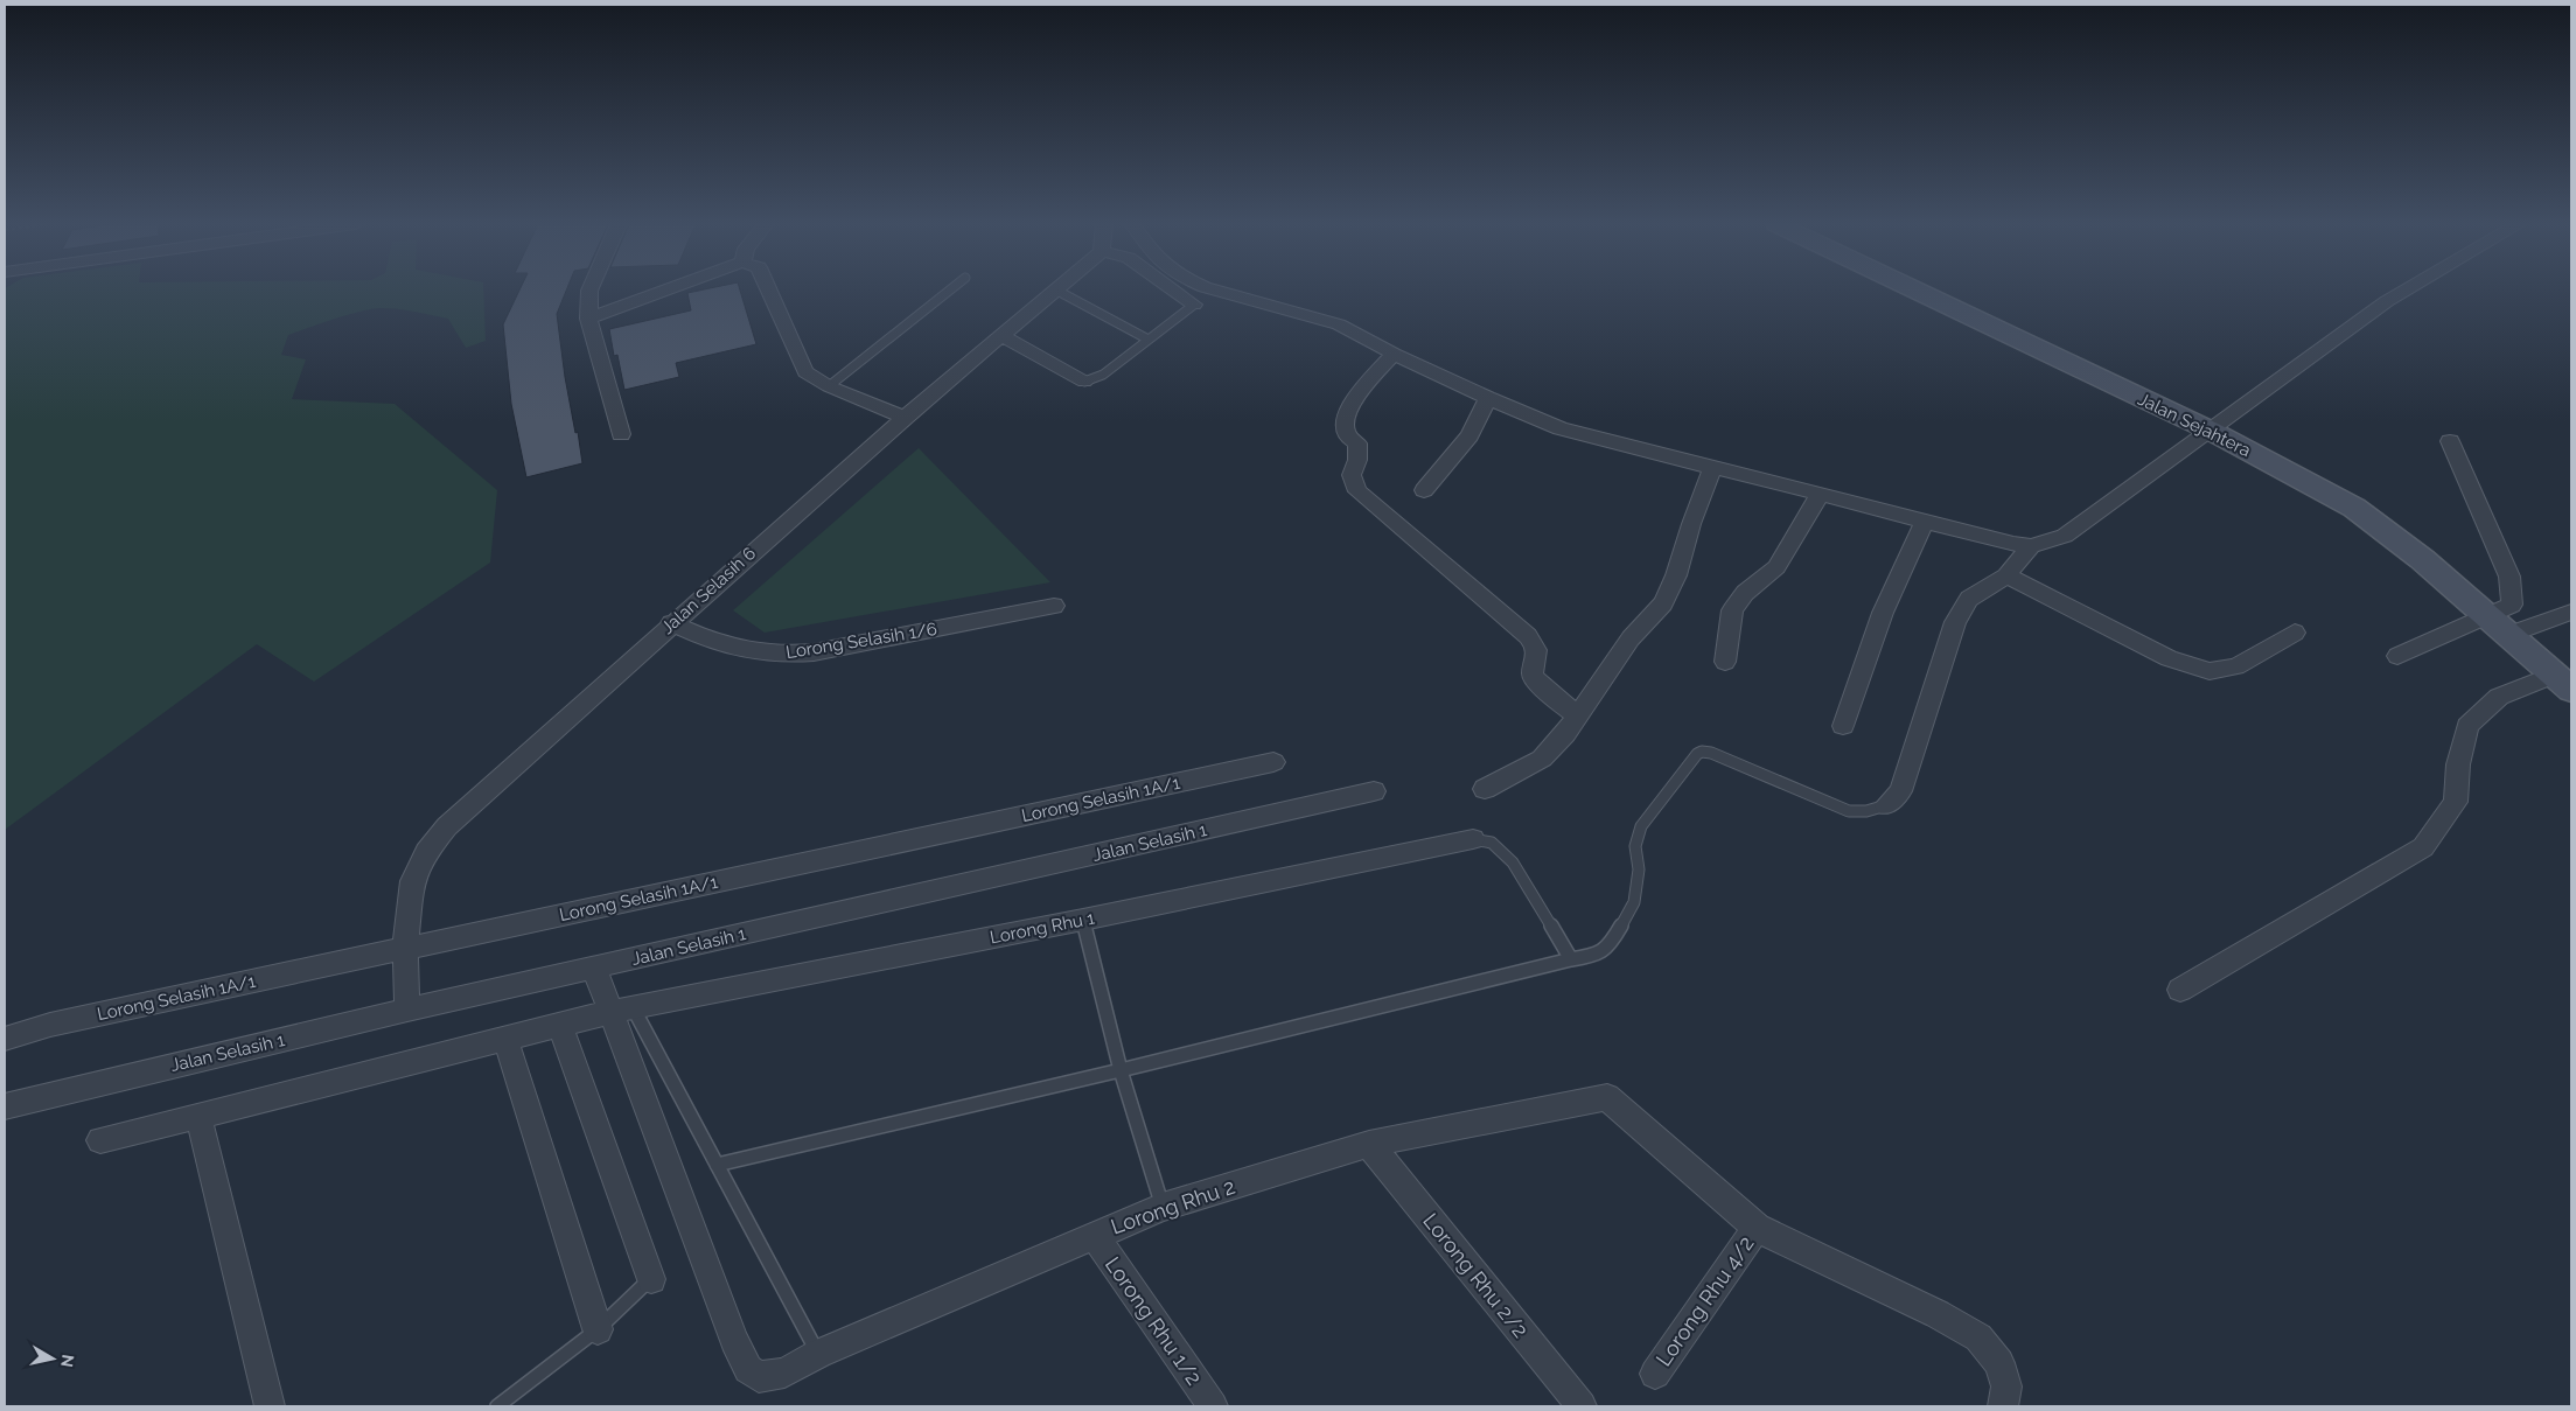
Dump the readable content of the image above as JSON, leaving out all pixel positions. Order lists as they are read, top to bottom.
{
  "streets": {
    "main road": ["Jalan Sejahtera"],
    "street": [
      "Jalan Selasih 6",
      "Lorong Selasih 1/6",
      "Lorong Selasih 1A/1",
      "Jalan Selasih 1",
      "Lorong Rhu 1",
      "Lorong Rhu 2",
      "Lorong Rhu 2/2",
      "Lorong Rhu 4/2",
      "Lorong Rhu 1/2"
    ]
  },
  "crossings": [
    ["Jalan Selasih 6", "Lorong Selasih 1/6"],
    ["Jalan Selasih 6", "Lorong Selasih 1A/1"],
    ["Jalan Selasih 6", "Jalan Selasih 1"],
    ["Lorong Rhu 1", "Lorong Rhu 2"],
    ["Lorong Rhu 2", "Lorong Rhu 2/2"],
    ["Lorong Rhu 2", "Lorong Rhu 4/2"],
    ["Lorong Rhu 2", "Lorong Rhu 1/2"]
  ],
  "north": "right"
}
